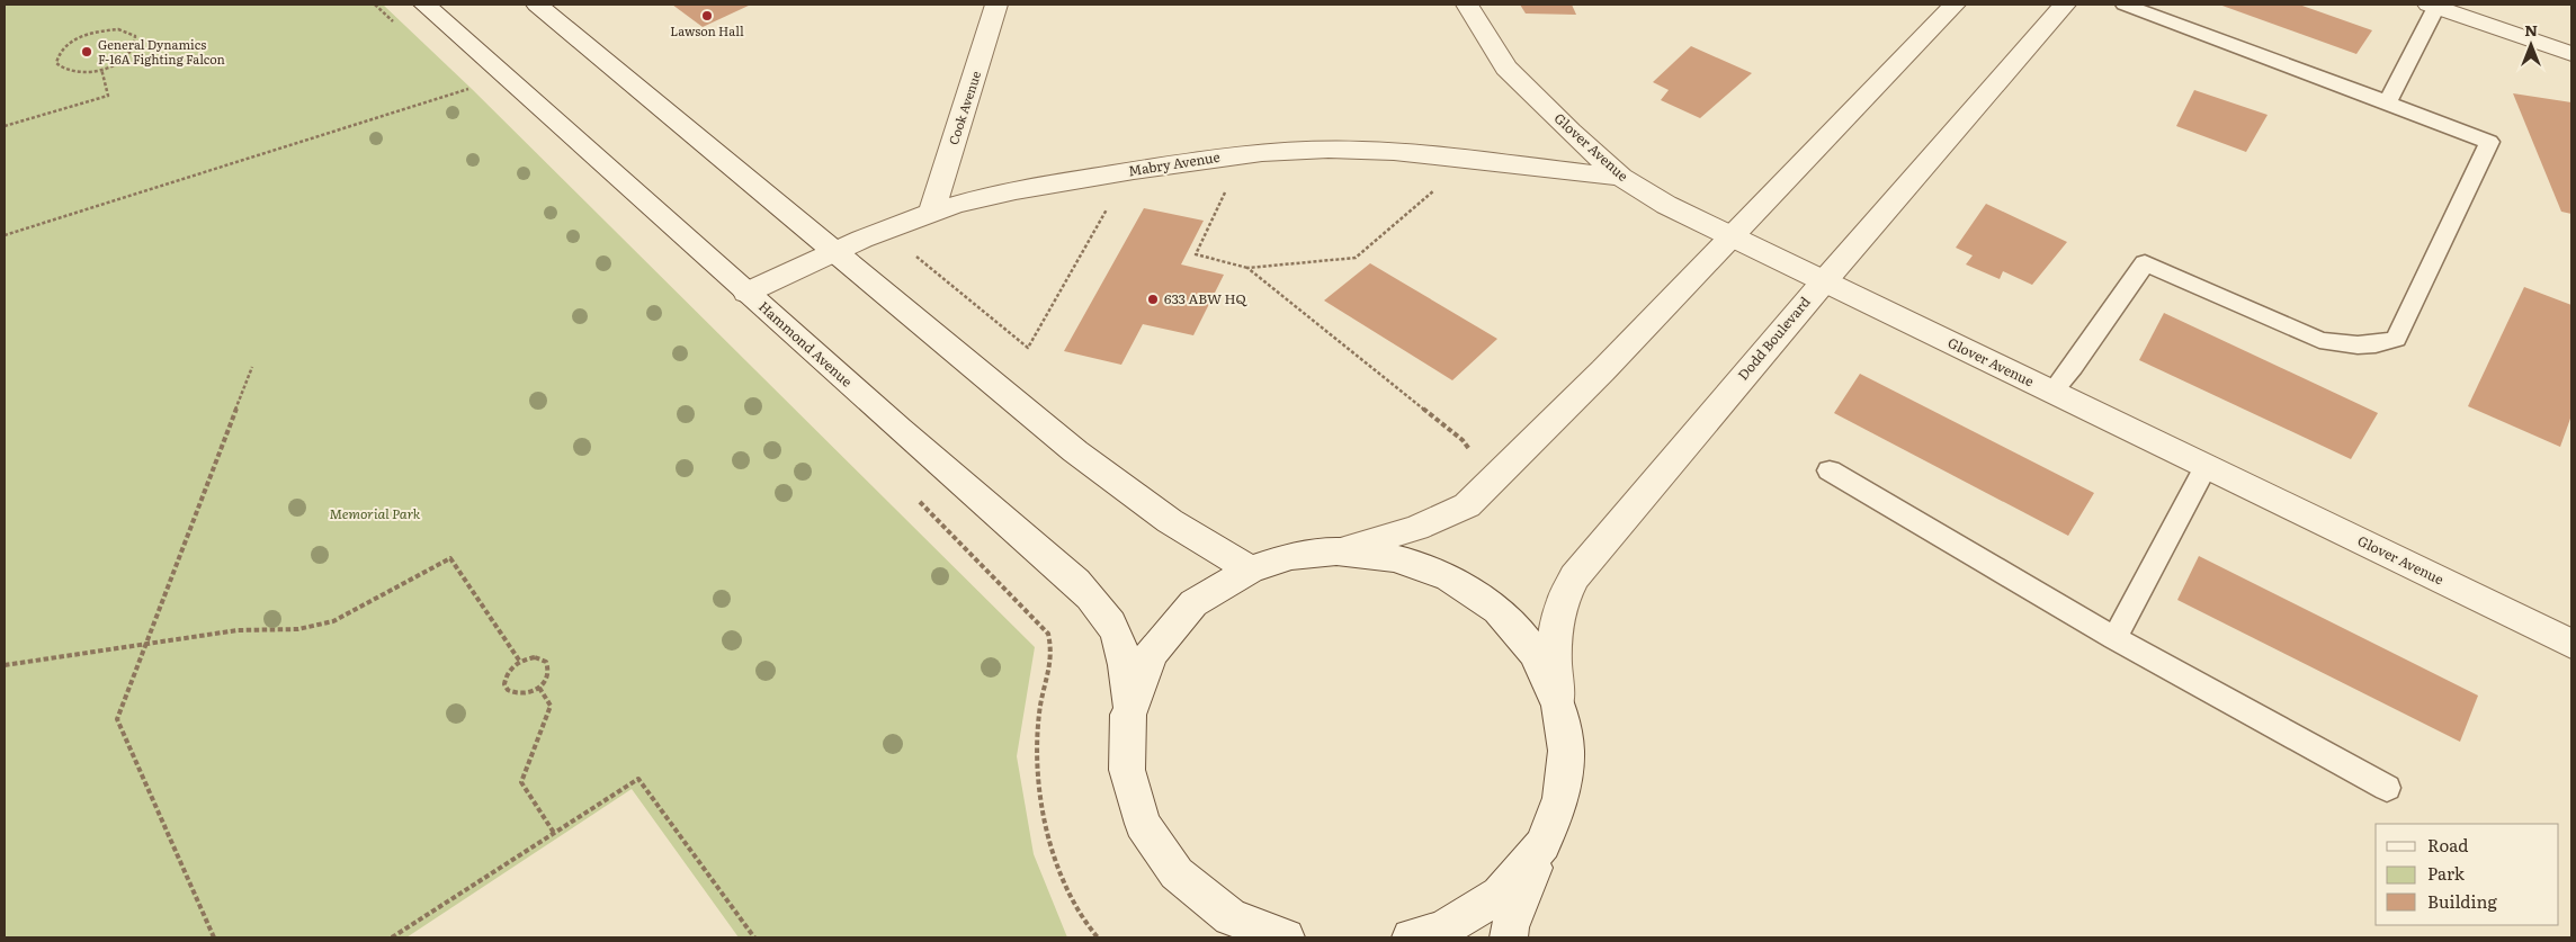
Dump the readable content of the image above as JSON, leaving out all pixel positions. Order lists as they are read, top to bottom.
{
  "streets": {
    "street": [
      "Cook Avenue",
      "Glover Avenue",
      "Mabry Avenue",
      "Dodd Boulevard",
      "Hammond Avenue"
    ]
  },
  "crossings": [
    ["Cook Avenue", "Mabry Avenue"],
    ["Glover Avenue", "Mabry Avenue"],
    ["Glover Avenue", "Dodd Boulevard"],
    ["Mabry Avenue", "Hammond Avenue"]
  ],
  "parks": ["Memorial Park"],
  "places": ["Lawson Hall", "General Dynamics F-16A Fighting Falcon", "633 ABW HQ"],
  "legend": ["Road", "Park", "Building"],
  "north": "top"
}
